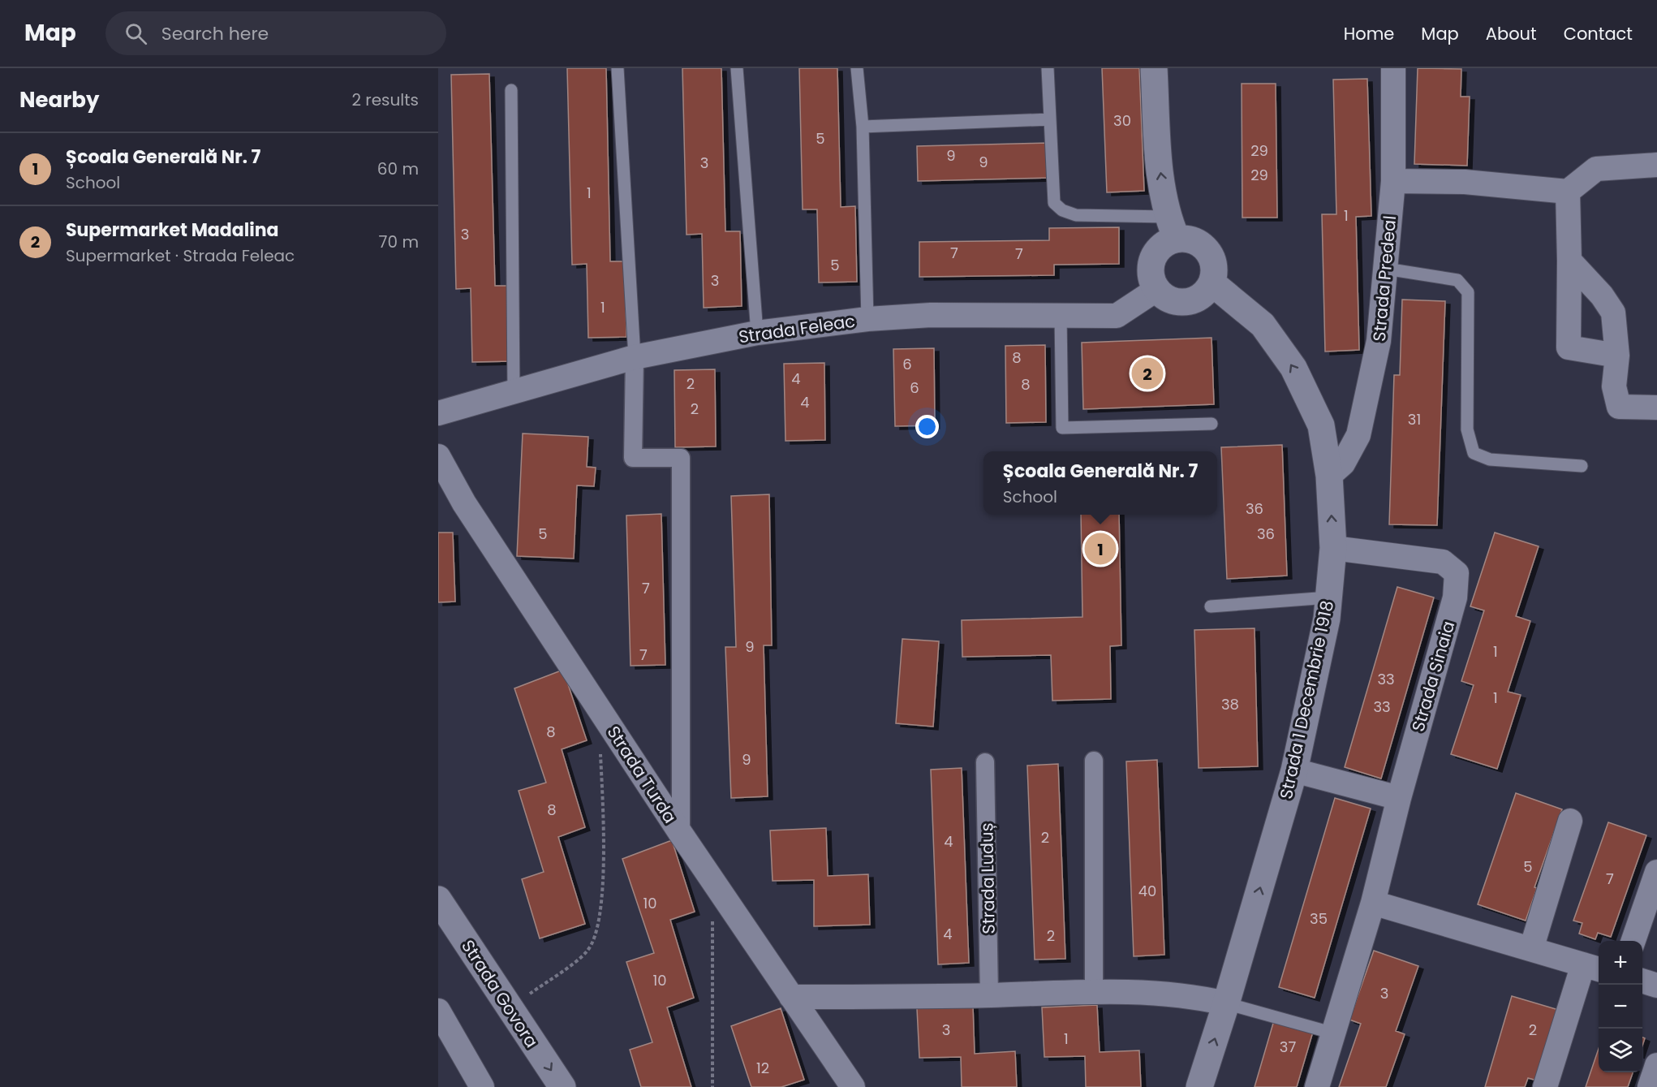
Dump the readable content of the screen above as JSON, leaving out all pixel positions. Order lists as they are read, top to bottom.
{
  "streets": {
    "main road": ["Strada 1 Decembrie 1918", "Strada Govora"],
    "street": [
      "Strada Predeal",
      "Strada Feleac",
      "Strada Sinaia",
      "Strada Turda",
      "Strada Luduș"
    ]
  },
  "crossings": [
    ["Strada Predeal", "Strada 1 Decembrie 1918"],
    ["Strada Feleac", "Strada 1 Decembrie 1918"],
    ["Strada Sinaia", "Strada 1 Decembrie 1918"]
  ],
  "one_way": ["Strada 1 Decembrie 1918", "Strada Govora"],
  "house_numbers": [
    "30",
    "5",
    "29",
    "9",
    "9",
    "3",
    "29",
    "1",
    "1",
    "3",
    "7",
    "7",
    "5",
    "3",
    "1",
    "8",
    "6",
    "4",
    "2",
    "8",
    "6",
    "4",
    "2",
    "31",
    "36",
    "5",
    "36",
    "7",
    "9",
    "1",
    "7",
    "33",
    "1",
    "38",
    "33",
    "8",
    "9",
    "8",
    "2",
    "4",
    "5",
    "7",
    "40",
    "10",
    "35",
    "4",
    "2",
    "10",
    "3",
    "3",
    "2",
    "1",
    "37",
    "12"
  ],
  "page": {
    "header": "Map",
    "search": "Search here",
    "nav": [
      "Home",
      "Map",
      "About",
      "Contact"
    ],
    "heading": ["Nearby", "2 results"],
    "list": [
      {
        "mark": "1",
        "name": "Școala Generală Nr. 7",
        "note": "School",
        "value": "60 m"
      },
      {
        "mark": "2",
        "name": "Supermarket Madalina",
        "note": "Supermarket · Strada Feleac",
        "value": "70 m"
      }
    ],
    "pins": ["2", "1"],
    "popup": ["Școala Generală Nr. 7", "School"],
    "map_buttons": ["+", "−"]
  }
}
